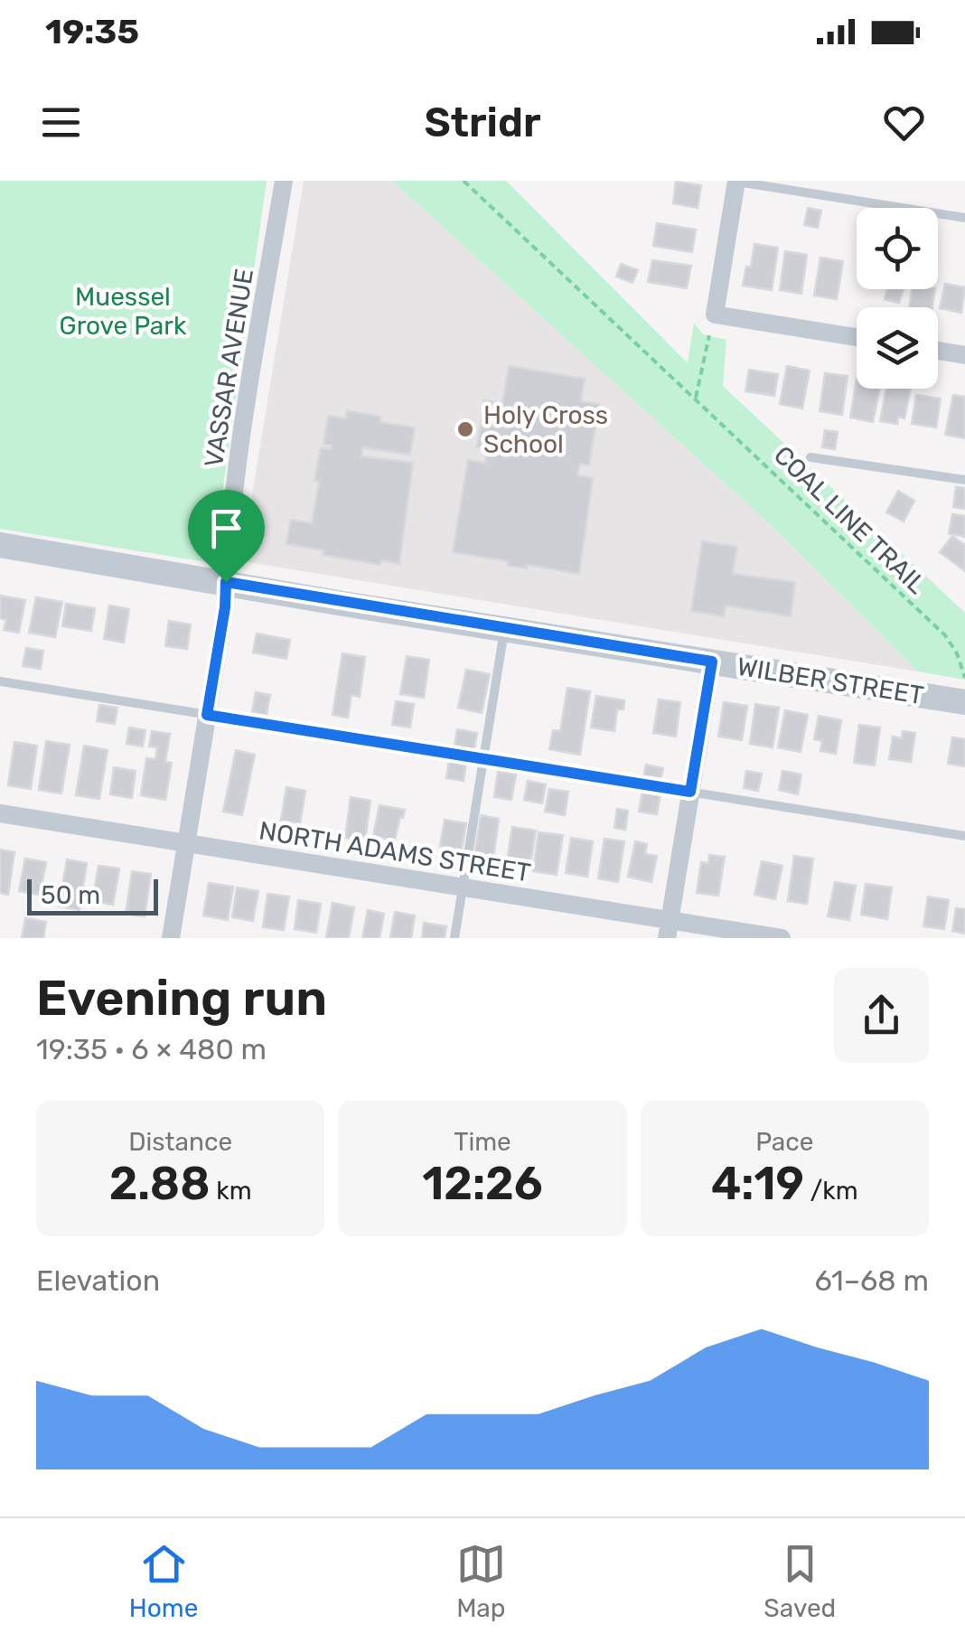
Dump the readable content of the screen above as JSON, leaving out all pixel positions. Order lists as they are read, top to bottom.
{
  "streets": {
    "street": ["VASSAR AVENUE", "WILBER STREET", "NORTH ADAMS STREET"],
    "path": ["COAL LINE TRAIL"]
  },
  "crossings": [
    ["VASSAR AVENUE", "WILBER STREET"],
    ["VASSAR AVENUE", "NORTH ADAMS STREET"]
  ],
  "parks": ["Muessel Grove Park"],
  "places": ["Holy Cross School"],
  "scale_bar": "50 m",
  "page": {
    "status": "19:35",
    "header": "Stridr",
    "scale": "50 m",
    "heading": ["Evening run", "19:35 · 6 × 480 m"],
    "stats": [
      ["Distance", "2.88 km"],
      ["Time", "12:26"],
      ["Pace", "4:19 /km"]
    ],
    "chart": ["Elevation", "61–68 m"],
    "tabs": ["Home", "Map", "Saved"]
  }
}
